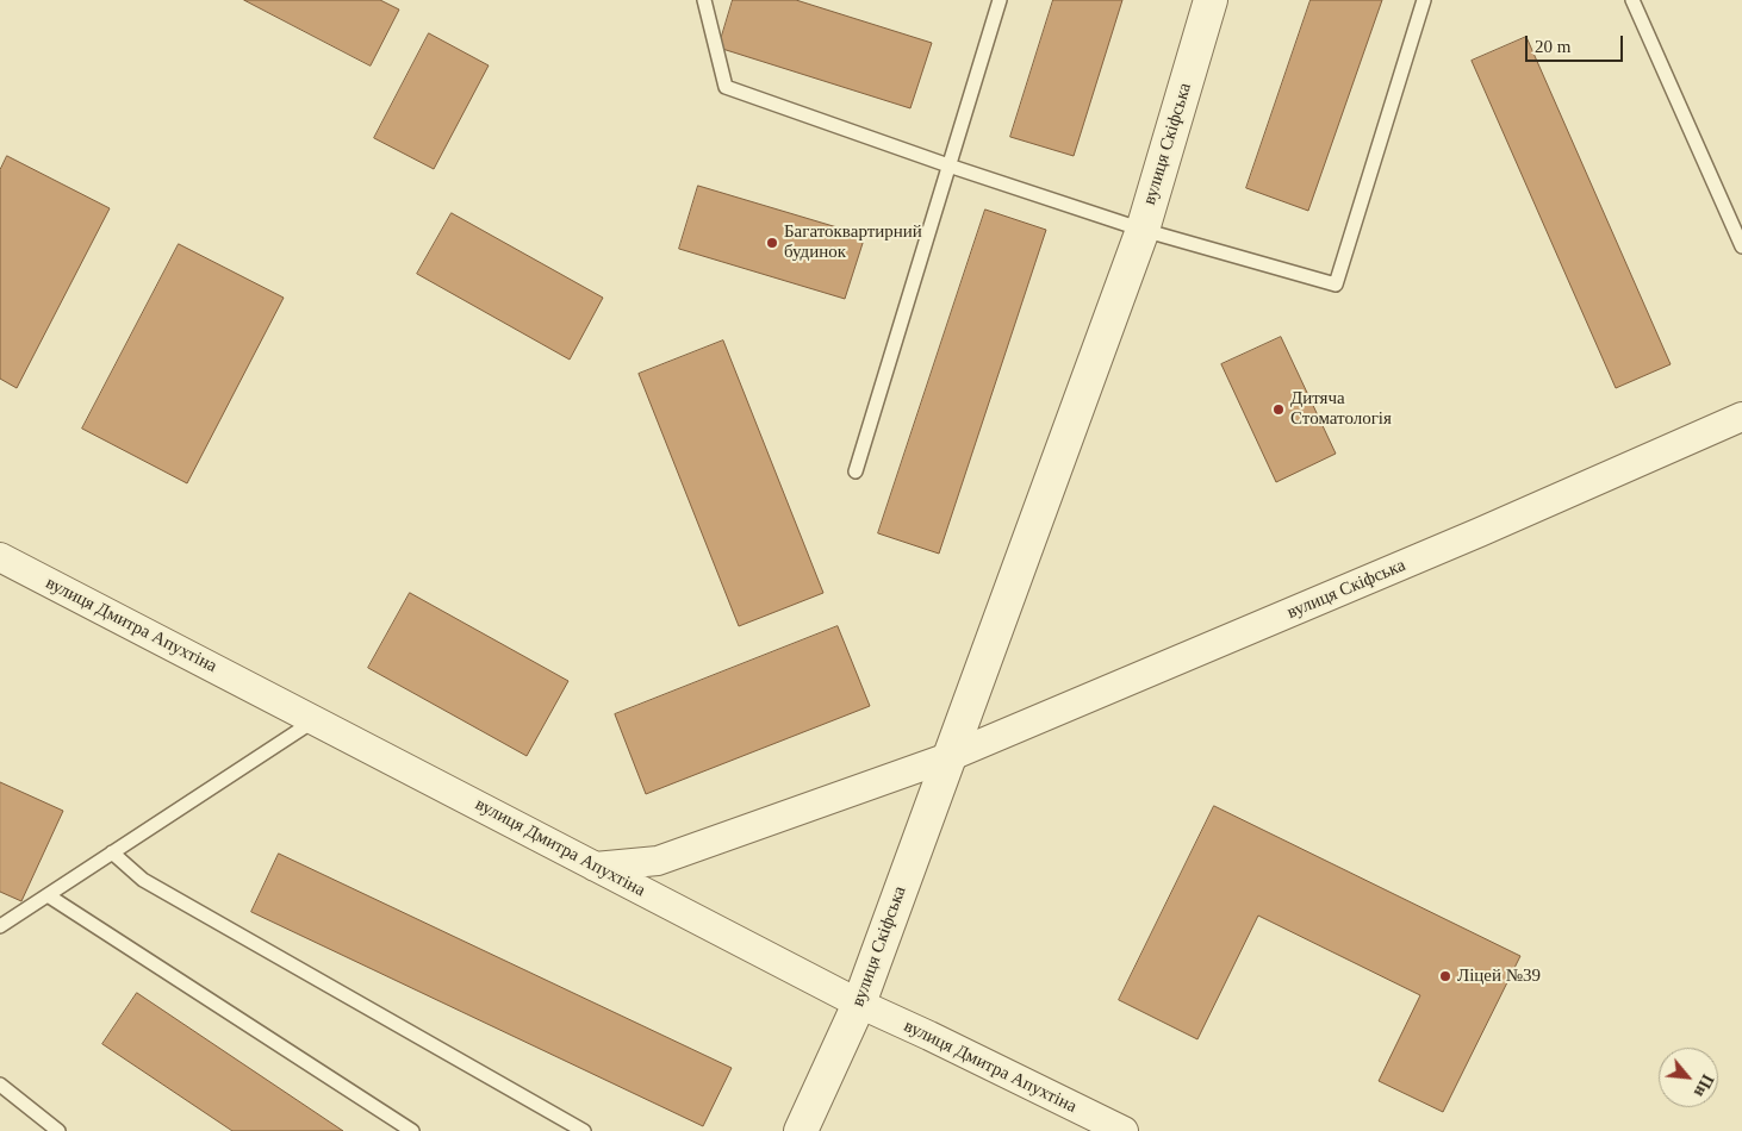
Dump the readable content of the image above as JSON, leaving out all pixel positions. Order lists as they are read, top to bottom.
{
  "streets": {
    "street": ["вулиця Скіфська", "вулиця Дмитра Апухтіна"]
  },
  "crossings": [
    ["вулиця Скіфська", "вулиця Дмитра Апухтіна"]
  ],
  "places": ["Багатоквартирний будинок", "Дитяча Стоматологія", "Ліцей №39"],
  "scale_bar": "20 m",
  "north": "bottom right"
}
